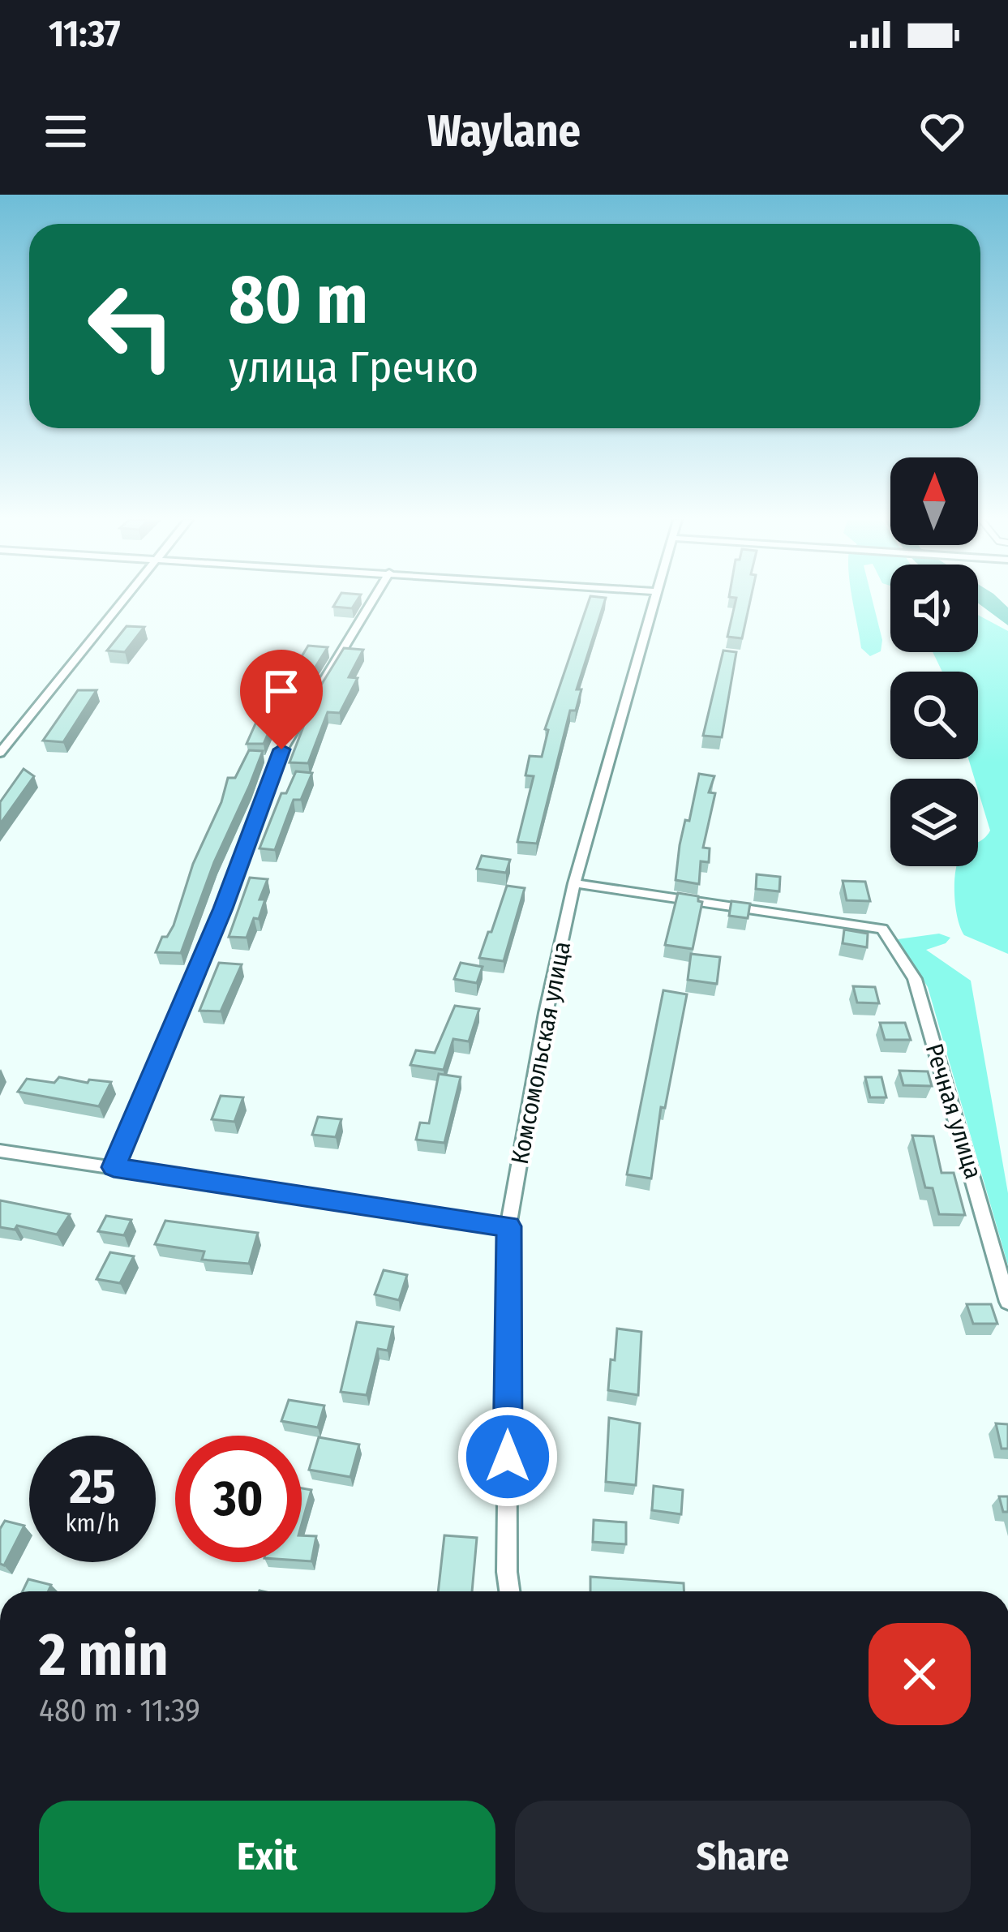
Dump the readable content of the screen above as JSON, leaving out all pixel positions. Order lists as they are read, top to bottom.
{
  "streets": {
    "street": ["Комсомольская улица", "Речная улица"]
  },
  "crossings": [
    ["Комсомольская улица", "Речная улица"]
  ],
  "north": "top",
  "page": {
    "status": "11:37",
    "header": "Waylane",
    "turn": ["80 m", "улица Гречко"],
    "speed": "25 km/h",
    "limit": "30",
    "heading": ["2 min", "480 m · 11:39"],
    "buttons": ["Exit", "Share"]
  }
}
